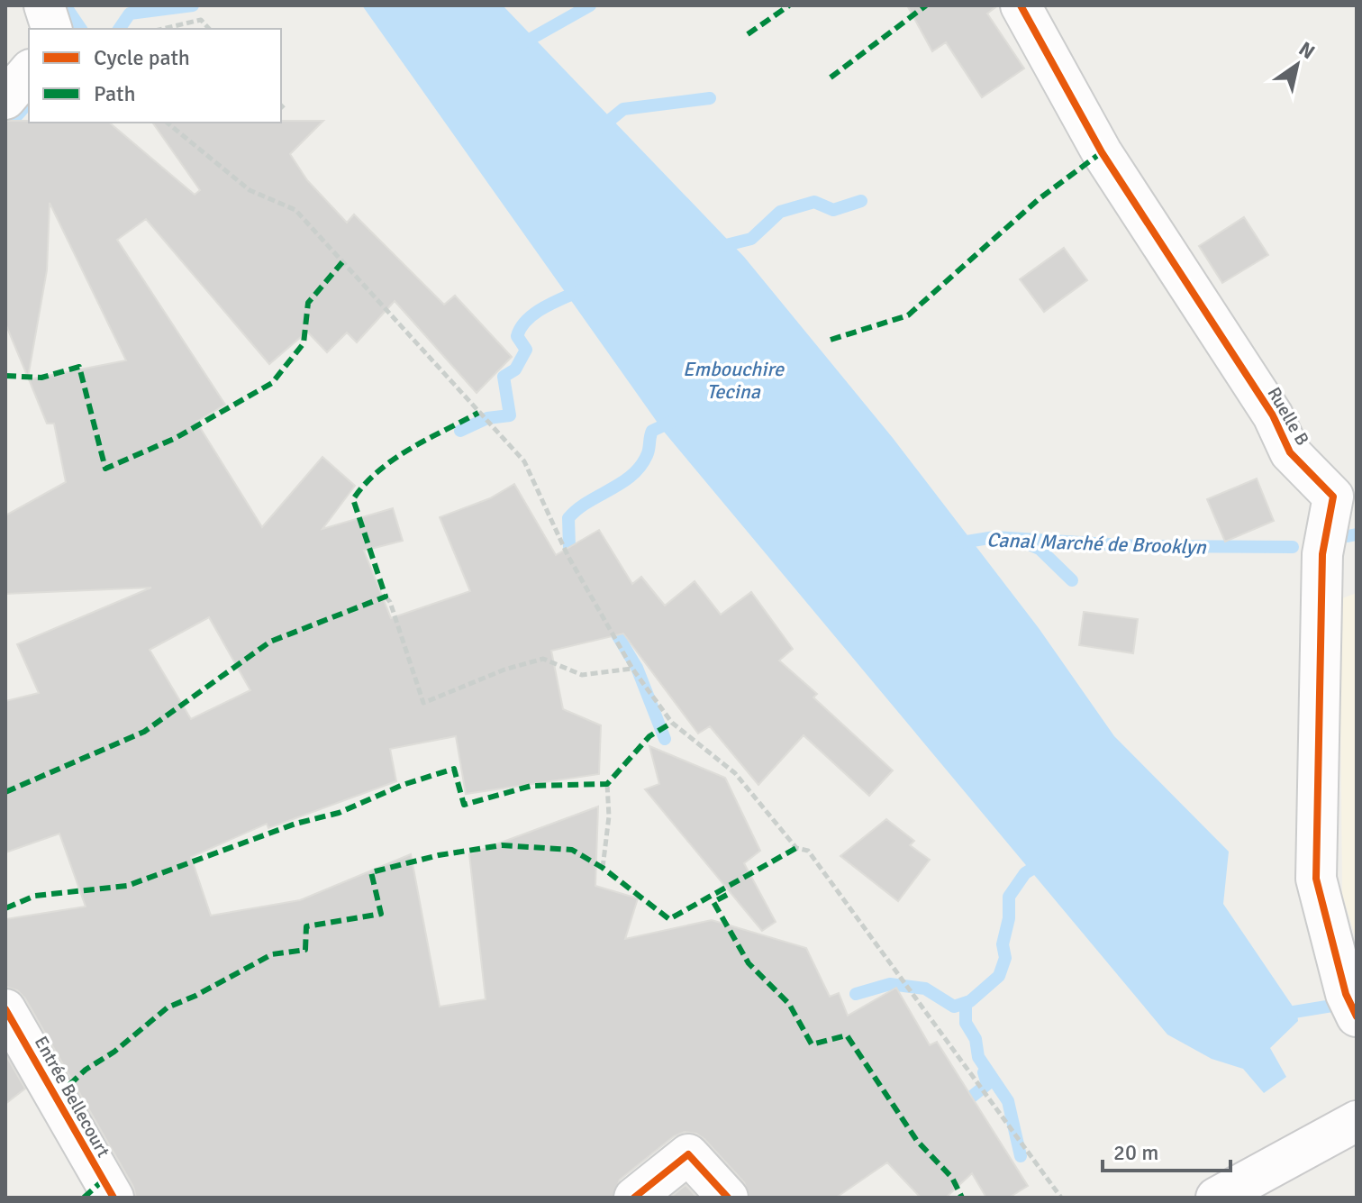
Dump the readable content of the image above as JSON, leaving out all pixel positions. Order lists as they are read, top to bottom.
{
  "streets": {
    "street": ["Ruelle B", "Entrée Bellecourt"]
  },
  "water": ["Embouchire Tecina", "Canal Marché de Brooklyn"],
  "legend": ["Cycle path", "Path"],
  "scale_bar": "20 m",
  "north": "top right"
}
